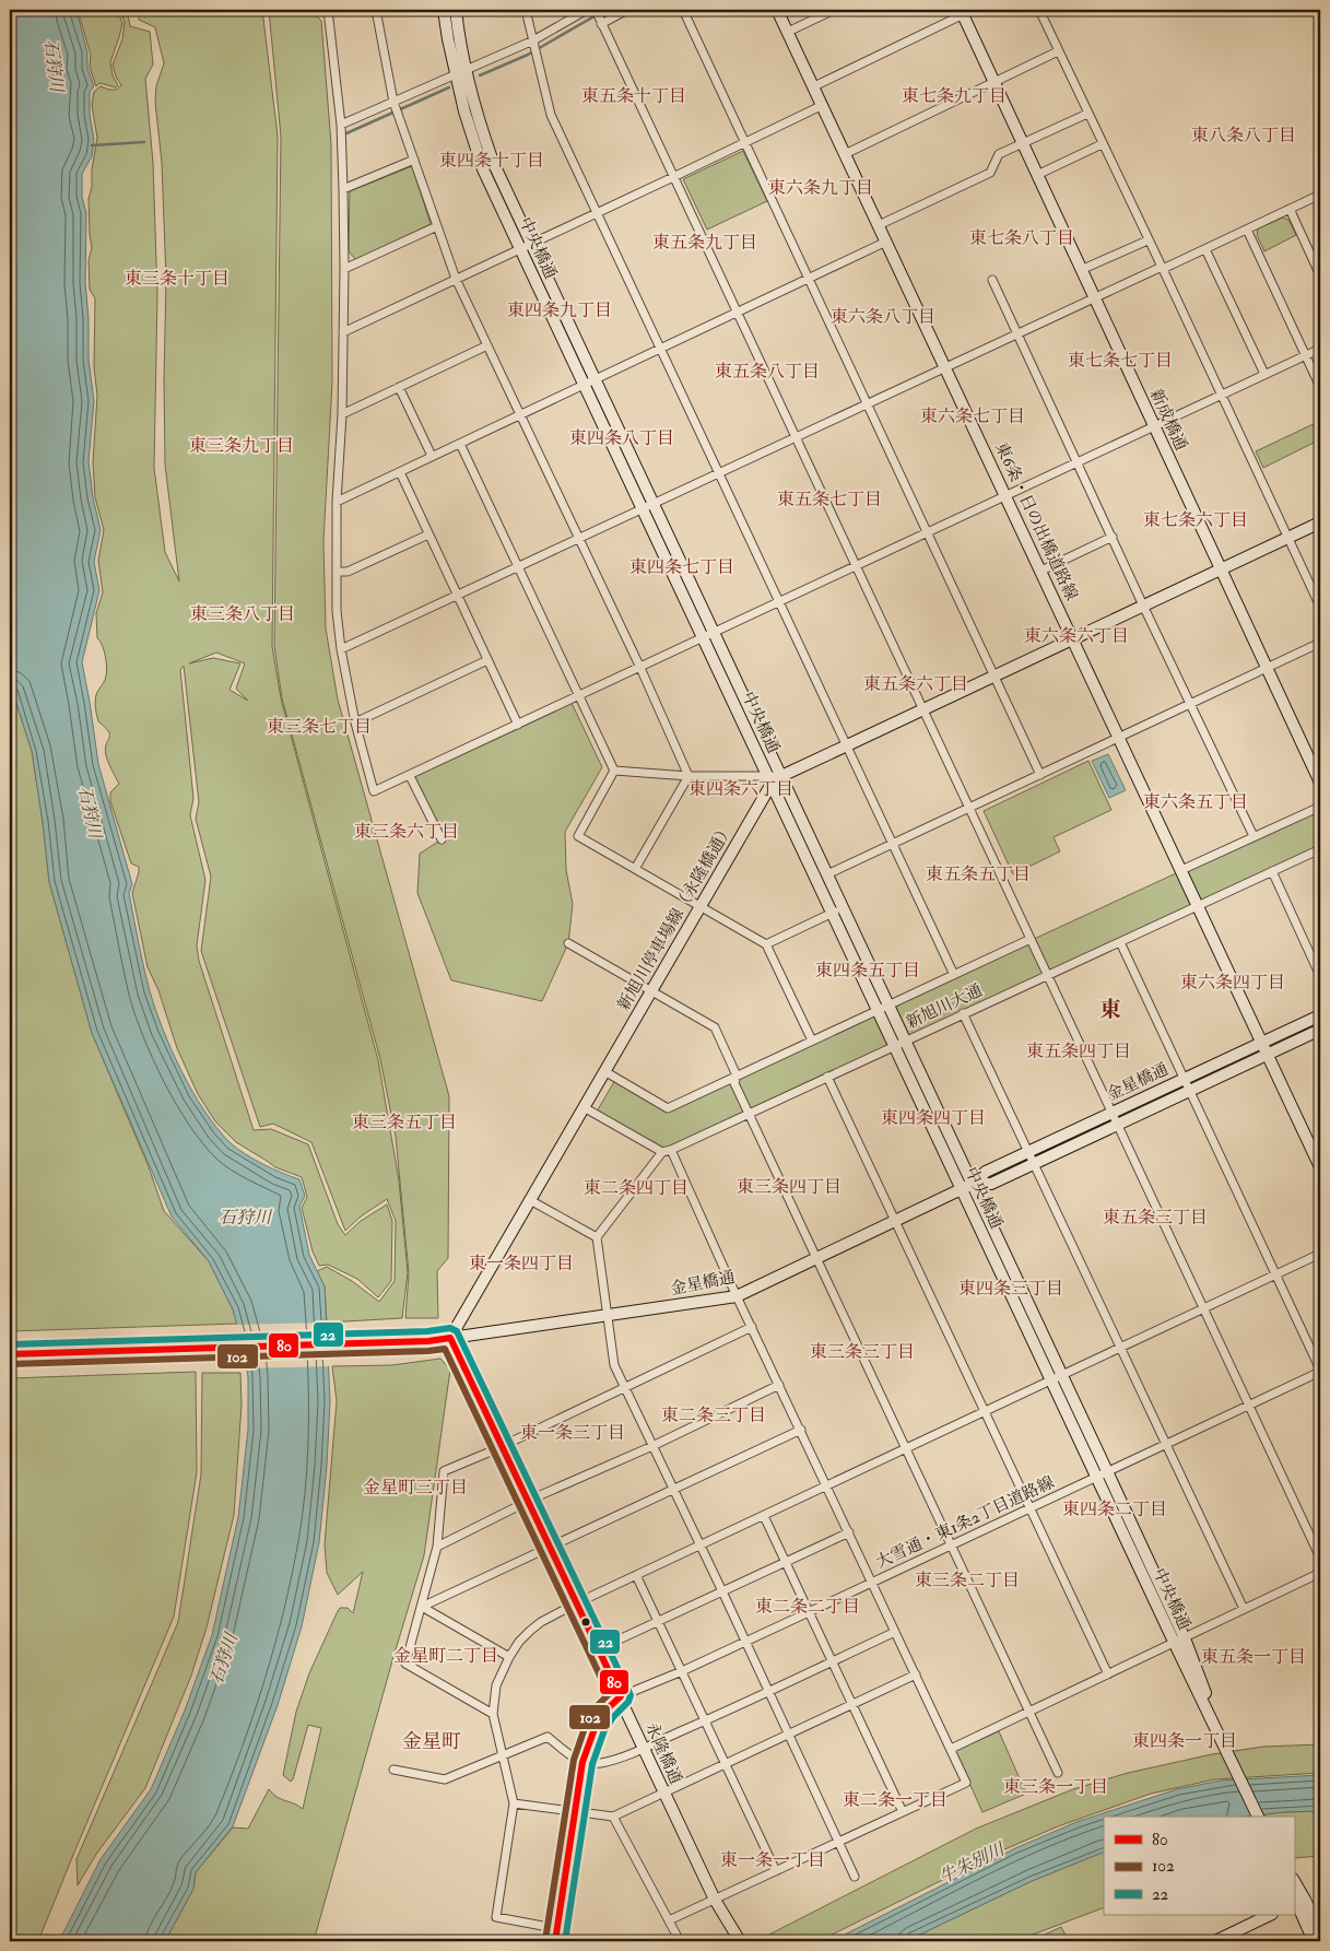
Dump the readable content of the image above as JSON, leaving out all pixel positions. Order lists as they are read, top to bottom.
{
  "streets": {
    "street": [
      "中央橋通",
      "新成橋通",
      "東6条・日の出橋道路線",
      "新旭川停車場線（永隆橋通）",
      "新旭川大通",
      "金星橋通",
      "大雪通・東1条2丁目道路線",
      "永隆橋通"
    ]
  },
  "crossings": [
    ["中央橋通", "新旭川停車場線（永隆橋通）"],
    ["中央橋通", "新旭川大通"],
    ["中央橋通", "金星橋通"],
    ["中央橋通", "大雪通・東1条2丁目道路線"],
    ["新成橋通", "新旭川停車場線（永隆橋通）"],
    ["東6条・日の出橋道路線", "新旭川停車場線（永隆橋通）"],
    ["東6条・日の出橋道路線", "新旭川大通"],
    ["東6条・日の出橋道路線", "金星橋通"],
    ["新旭川停車場線（永隆橋通）", "新旭川大通"],
    ["新旭川停車場線（永隆橋通）", "金星橋通"],
    ["新旭川停車場線（永隆橋通）", "永隆橋通"],
    ["金星橋通", "永隆橋通"],
    ["大雪通・東1条2丁目道路線", "永隆橋通"]
  ],
  "districts": [
    "東五条十丁目",
    "東七条九丁目",
    "東八条八丁目",
    "東四条十丁目",
    "東六条九丁目",
    "東七条八丁目",
    "東五条九丁目",
    "東三条十丁目",
    "東四条九丁目",
    "東六条八丁目",
    "東七条七丁目",
    "東五条八丁目",
    "東六条七丁目",
    "東四条八丁目",
    "東三条九丁目",
    "東五条七丁目",
    "東七条六丁目",
    "東四条七丁目",
    "東三条八丁目",
    "東六条六丁目",
    "東五条六丁目",
    "東三条七丁目",
    "東四条六丁目",
    "東六条五丁目",
    "東三条六丁目",
    "東五条五丁目",
    "東四条五丁目",
    "東六条四丁目",
    "東",
    "東五条四丁目",
    "東四条四丁目",
    "東三条五丁目",
    "東三条四丁目",
    "東二条四丁目",
    "東五条三丁目",
    "東一条四丁目",
    "東四条三丁目",
    "東三条三丁目",
    "東二条三丁目",
    "東一条三丁目",
    "金星町三丁目",
    "東四条二丁目",
    "東三条二丁目",
    "東二条二丁目",
    "金星町二丁目",
    "東五条一丁目",
    "金星町",
    "東四条一丁目",
    "東三条一丁目",
    "東二条一丁目",
    "東一条一丁目"
  ],
  "water": ["石狩川", "牛朱別川"],
  "lines": ["transit line 22", "transit line 80", "transit line 102"],
  "legend": ["80", "102", "22"]
}
